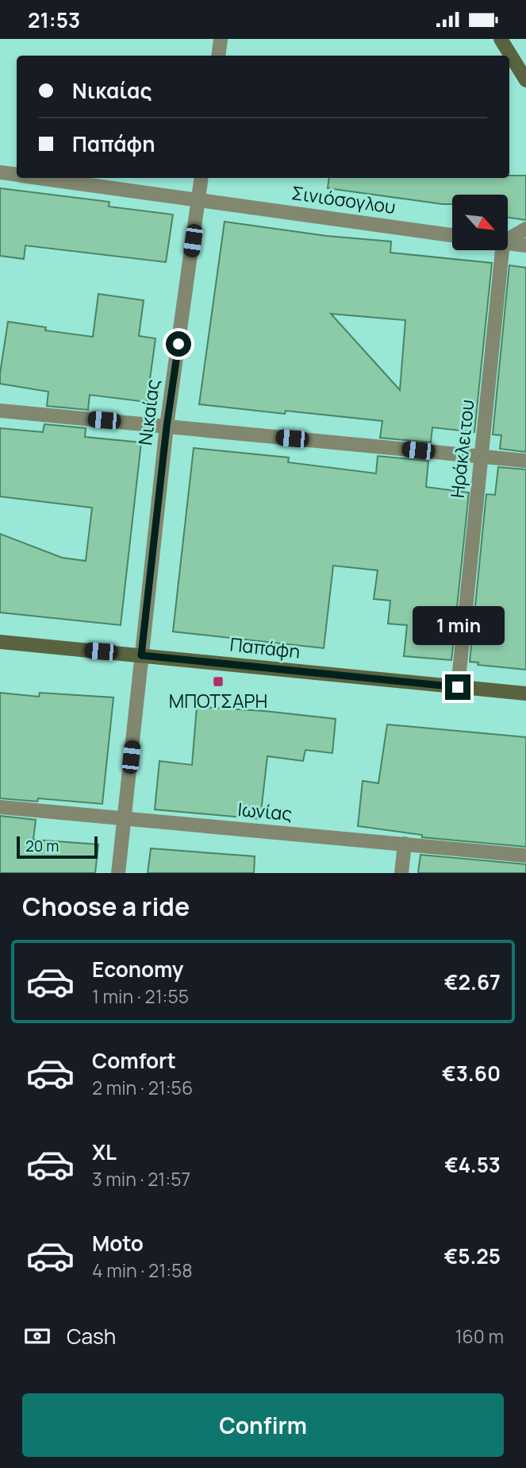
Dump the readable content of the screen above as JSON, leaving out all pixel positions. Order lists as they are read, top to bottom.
{
  "streets": {
    "main road": ["Παπάφη"],
    "street": [
      "Σινιόσογλου",
      "Νικαίας",
      "Ηράκλειτου",
      "Ιωνίας"
    ]
  },
  "crossings": [
    ["Σινιόσογλου", "Νικαίας"],
    ["Νικαίας", "Παπάφη"],
    ["Νικαίας", "Ιωνίας"],
    ["Ηράκλειτου", "Παπάφη"]
  ],
  "places": {
    "transit": ["ΜΠΟΤΣΑΡΗ"]
  },
  "scale_bar": "20 m",
  "north": "bottom right",
  "page": {
    "status": "21:53",
    "banner": ["Νικαίας", "Παπάφη"],
    "bubble": "1 min",
    "scale": "20 m",
    "heading": "Choose a ride",
    "list": [
      {
        "name": "Economy",
        "note": "1 min · 21:55",
        "value": "€2.67"
      },
      {
        "name": "Comfort",
        "note": "2 min · 21:56",
        "value": "€3.60"
      },
      {
        "name": "XL",
        "note": "3 min · 21:57",
        "value": "€4.53"
      },
      {
        "name": "Moto",
        "note": "4 min · 21:58",
        "value": "€5.25"
      }
    ],
    "pay": ["Cash", "160 m"],
    "buttons": "Confirm"
  }
}
